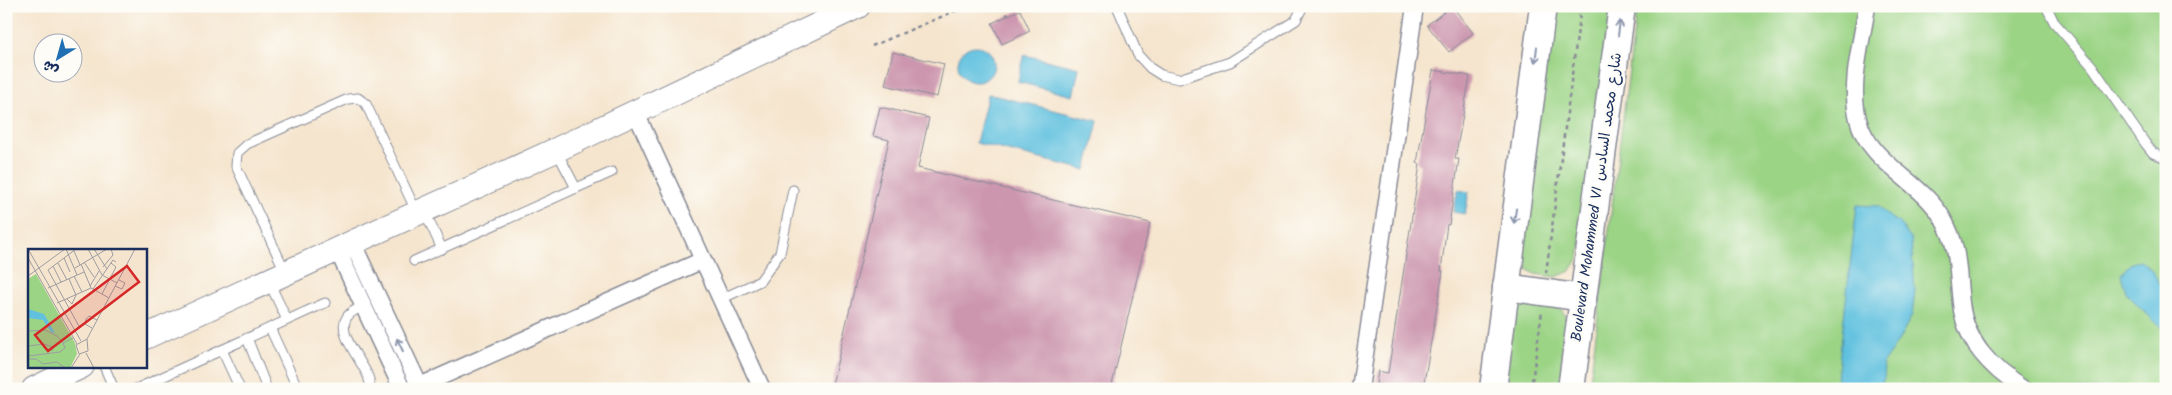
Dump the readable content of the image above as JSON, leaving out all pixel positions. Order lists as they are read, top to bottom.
{
  "streets": {
    "main road": ["Boulevard Mohammed VI شارع محمد السادس"]
  },
  "north": "bottom left"
}
